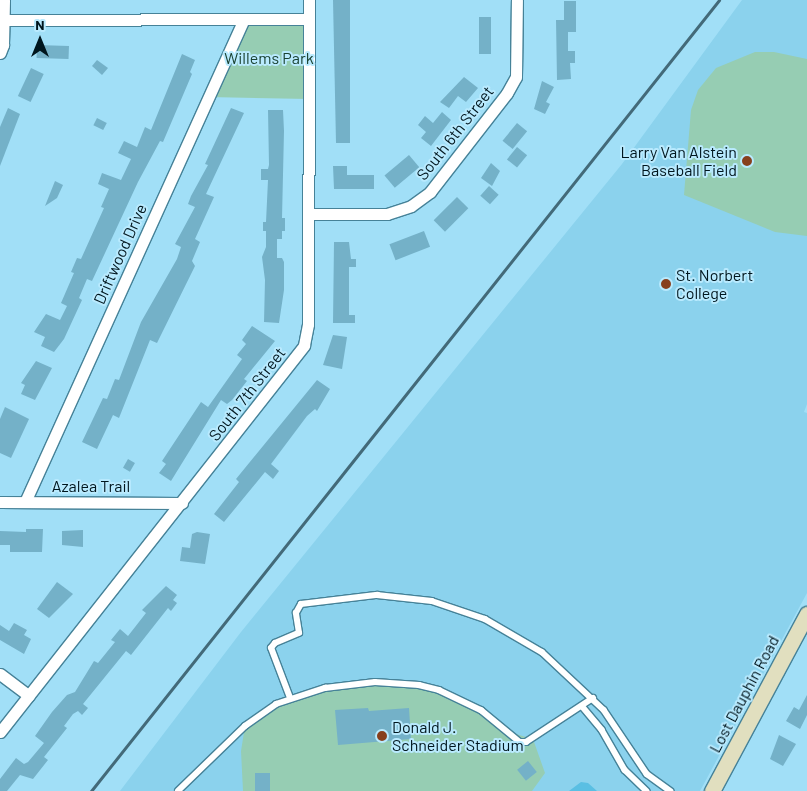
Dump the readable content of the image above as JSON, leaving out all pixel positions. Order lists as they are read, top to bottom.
{
  "streets": {
    "main road": ["Lost Dauphin Road"],
    "street": [
      "South 6th Street",
      "Driftwood Drive",
      "South 7th Street",
      "Azalea Trail"
    ]
  },
  "crossings": [
    ["South 6th Street", "South 7th Street"],
    ["Driftwood Drive", "Azalea Trail"],
    ["South 7th Street", "Azalea Trail"]
  ],
  "parks": ["Willems Park"],
  "places": ["Larry Van Alstein Baseball Field", "St. Norbert College", "Donald J. Schneider Stadium"],
  "north": "top"
}
